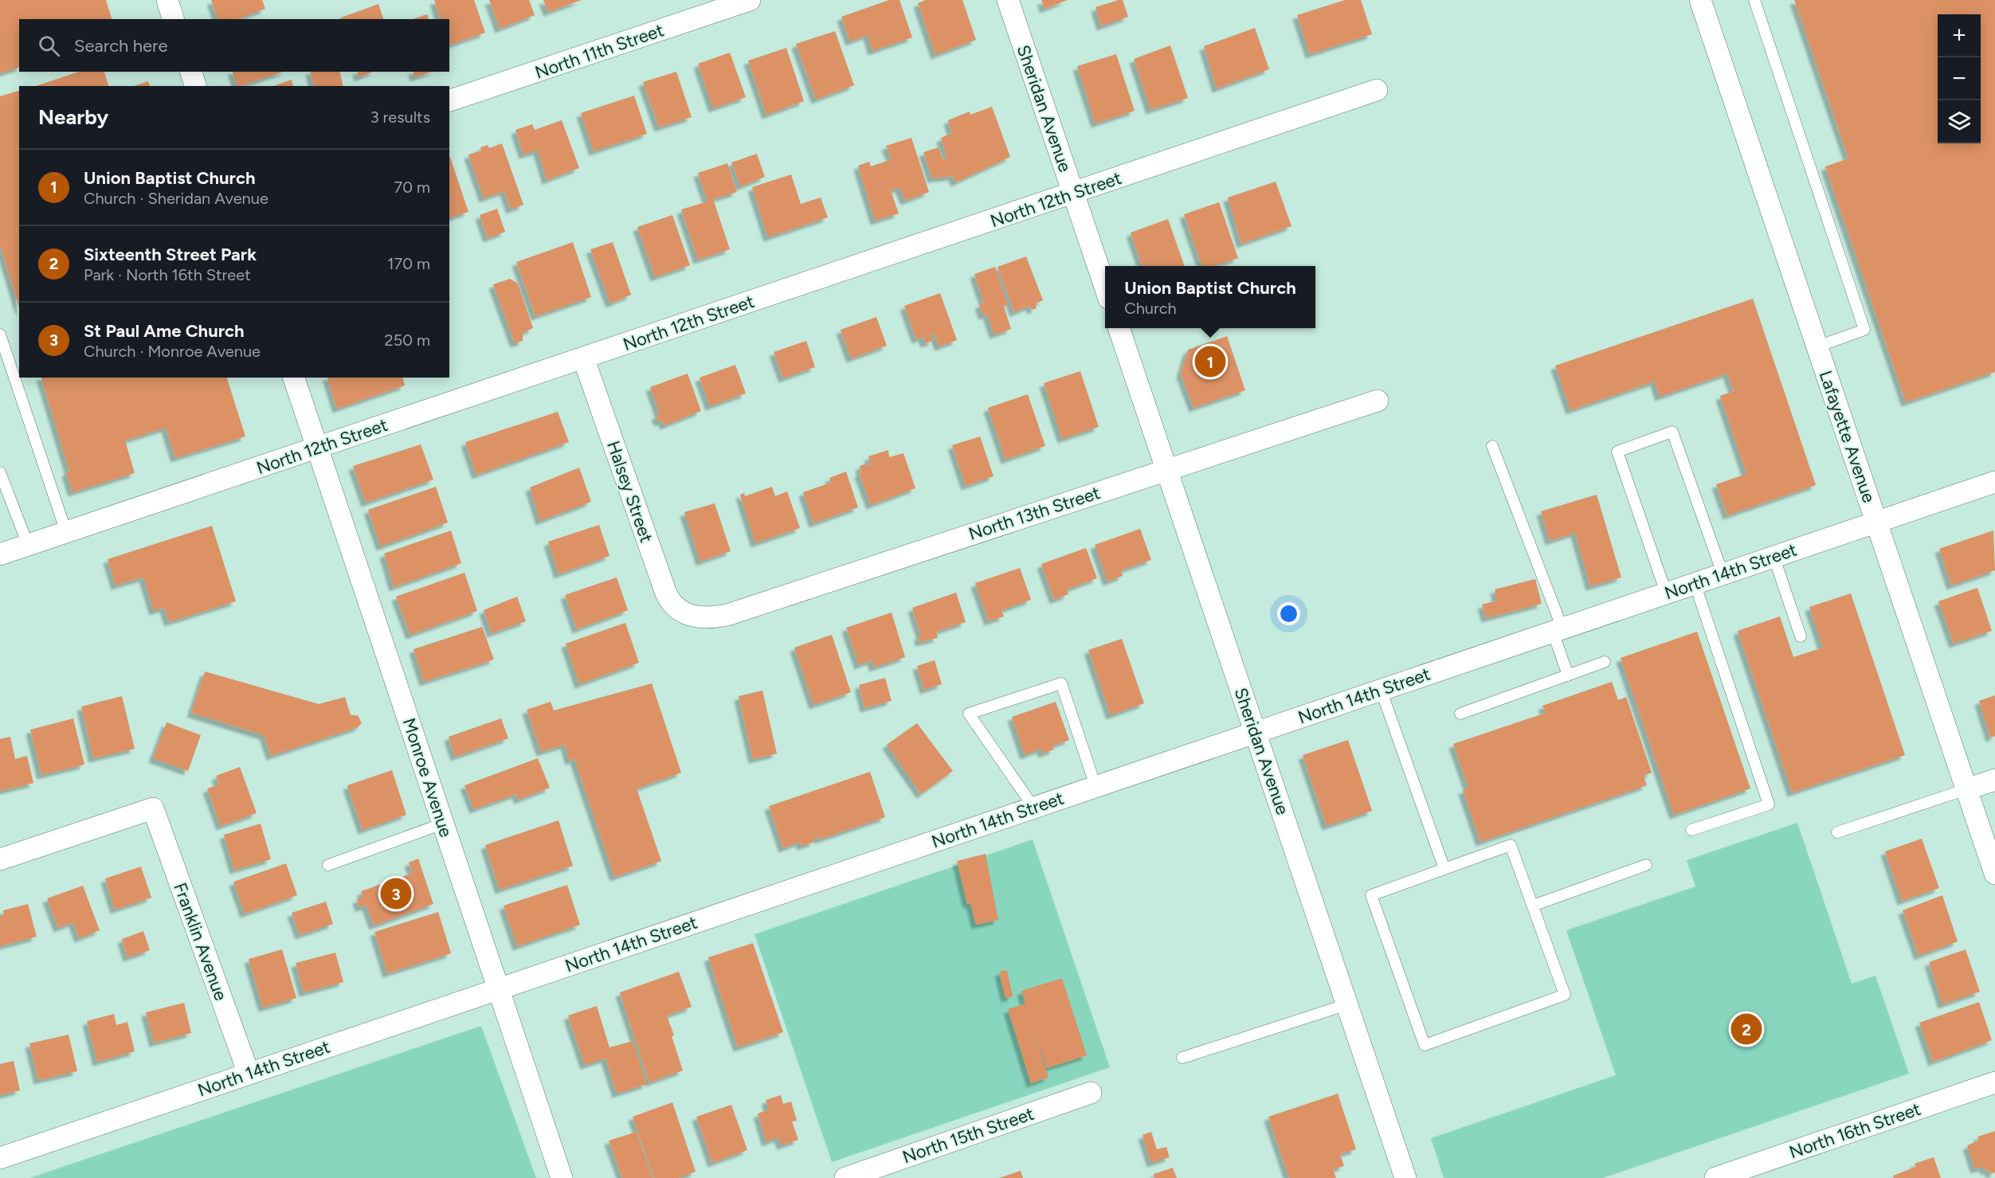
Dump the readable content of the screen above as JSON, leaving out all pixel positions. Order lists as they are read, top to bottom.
{
  "streets": {
    "street": [
      "North 11th Street",
      "Sheridan Avenue",
      "North 12th Street",
      "Lafayette Avenue",
      "Halsey Street",
      "North 13th Street",
      "North 14th Street",
      "Monroe Avenue",
      "Franklin Avenue",
      "North 16th Street",
      "North 15th Street"
    ]
  },
  "crossings": [
    ["Sheridan Avenue", "North 12th Street"],
    ["Sheridan Avenue", "North 13th Street"],
    ["Sheridan Avenue", "North 14th Street"],
    ["North 12th Street", "Halsey Street"],
    ["North 12th Street", "Monroe Avenue"],
    ["Lafayette Avenue", "North 14th Street"],
    ["Halsey Street", "North 13th Street"],
    ["North 14th Street", "Monroe Avenue"],
    ["North 14th Street", "Franklin Avenue"]
  ],
  "page": {
    "map_buttons": ["+", "−"],
    "search": "Search here",
    "heading": ["Nearby", "3 results"],
    "list": [
      {
        "mark": "1",
        "name": "Union Baptist Church",
        "note": "Church · Sheridan Avenue",
        "value": "70 m"
      },
      {
        "mark": "2",
        "name": "Sixteenth Street Park",
        "note": "Park · North 16th Street",
        "value": "170 m"
      },
      {
        "mark": "3",
        "name": "St Paul Ame Church",
        "note": "Church · Monroe Avenue",
        "value": "250 m"
      }
    ],
    "popup": ["Union Baptist Church", "Church"],
    "pins": ["1", "3", "2"]
  }
}
